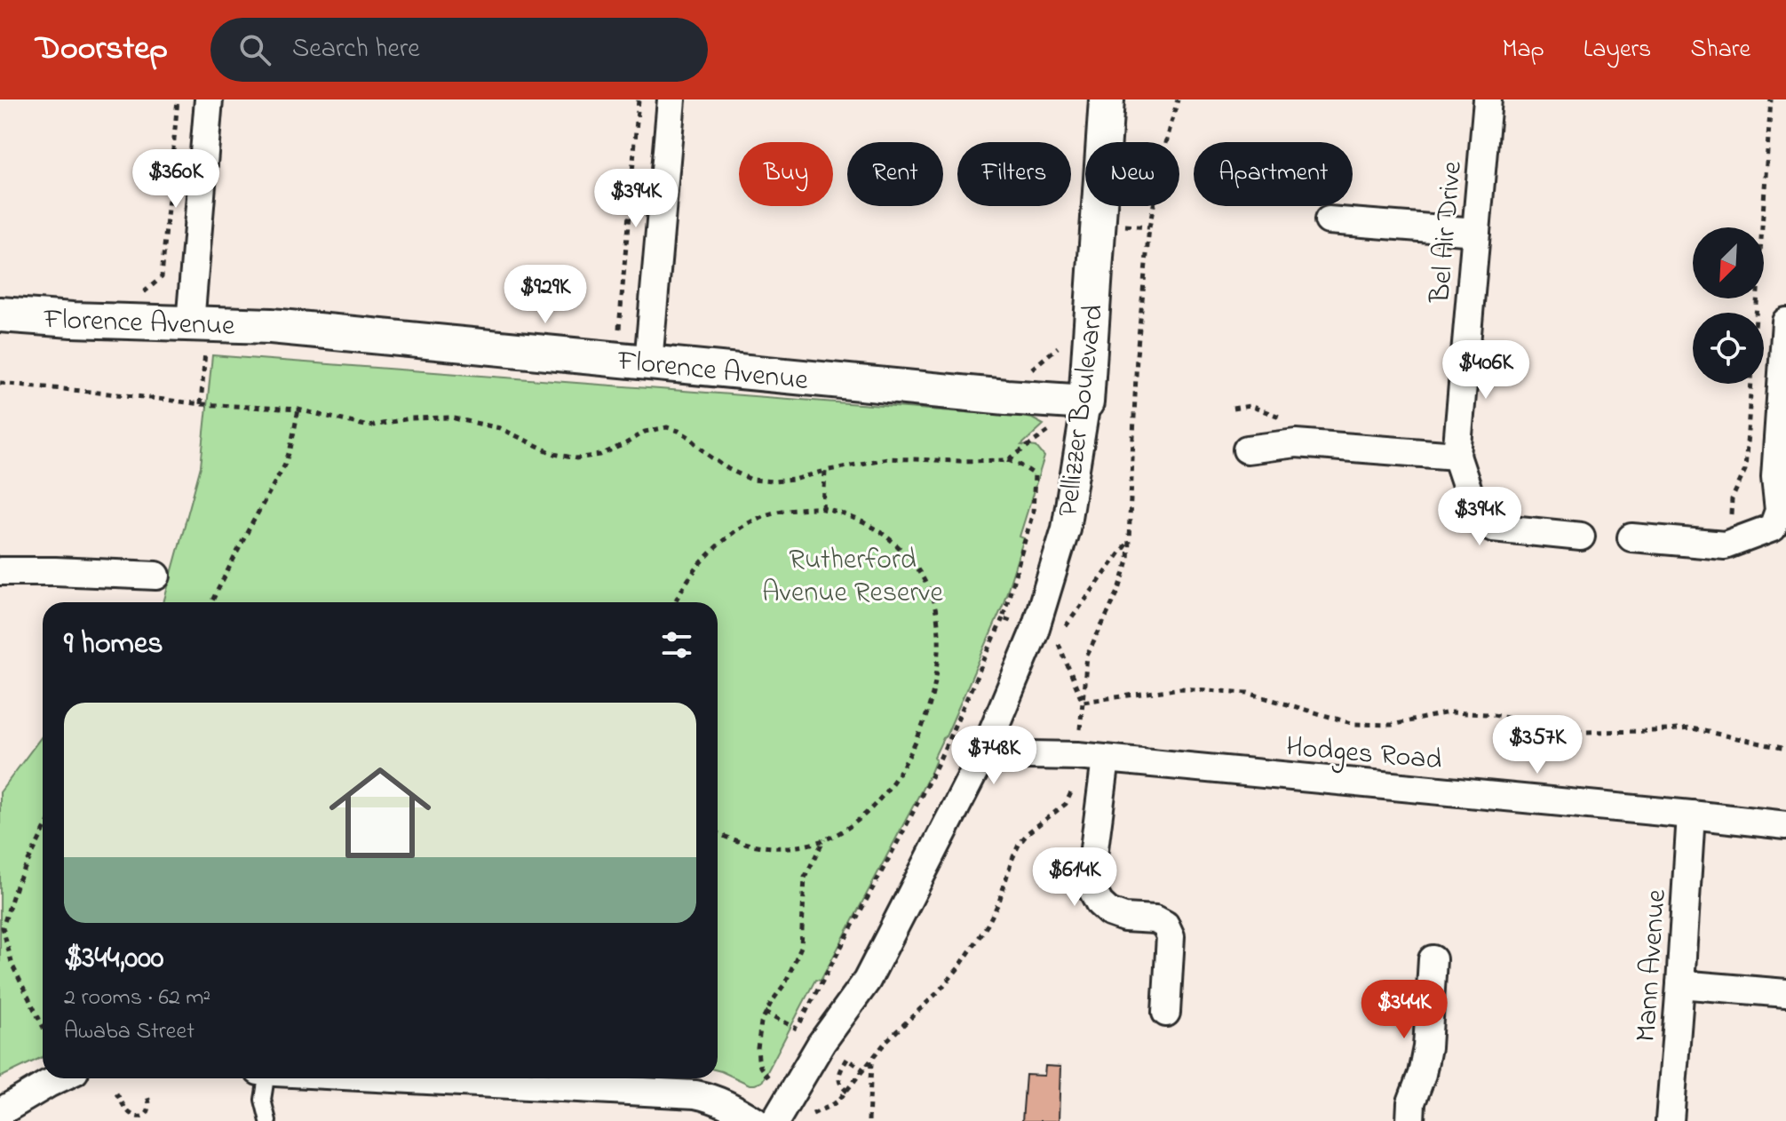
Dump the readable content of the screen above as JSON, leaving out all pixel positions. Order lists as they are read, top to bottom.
{
  "streets": {
    "street": [
      "Bel Air Drive",
      "Florence Avenue",
      "Pellizzer Boulevard",
      "Hodges Road",
      "Mann Avenue"
    ]
  },
  "crossings": [
    ["Florence Avenue", "Pellizzer Boulevard"],
    ["Pellizzer Boulevard", "Hodges Road"],
    ["Hodges Road", "Mann Avenue"]
  ],
  "parks": ["Rutherford Avenue Reserve"],
  "north": "bottom left",
  "page": {
    "header": "Doorstep",
    "search": "Search here",
    "nav": ["Map", "Layers", "Share"],
    "chip": [
      "Buy",
      "Rent",
      "Filters",
      "New",
      "Apartment"
    ],
    "price": [
      "$360K",
      "$394K",
      "$929K",
      "$406K",
      "$394K",
      "$357K",
      "$748K",
      "$614K",
      "$344K"
    ],
    "heading": "9 homes",
    "list": [
      {
        "name": "$344,000",
        "note": "2 rooms · 62 m² · Awaba Street"
      }
    ]
  }
}
